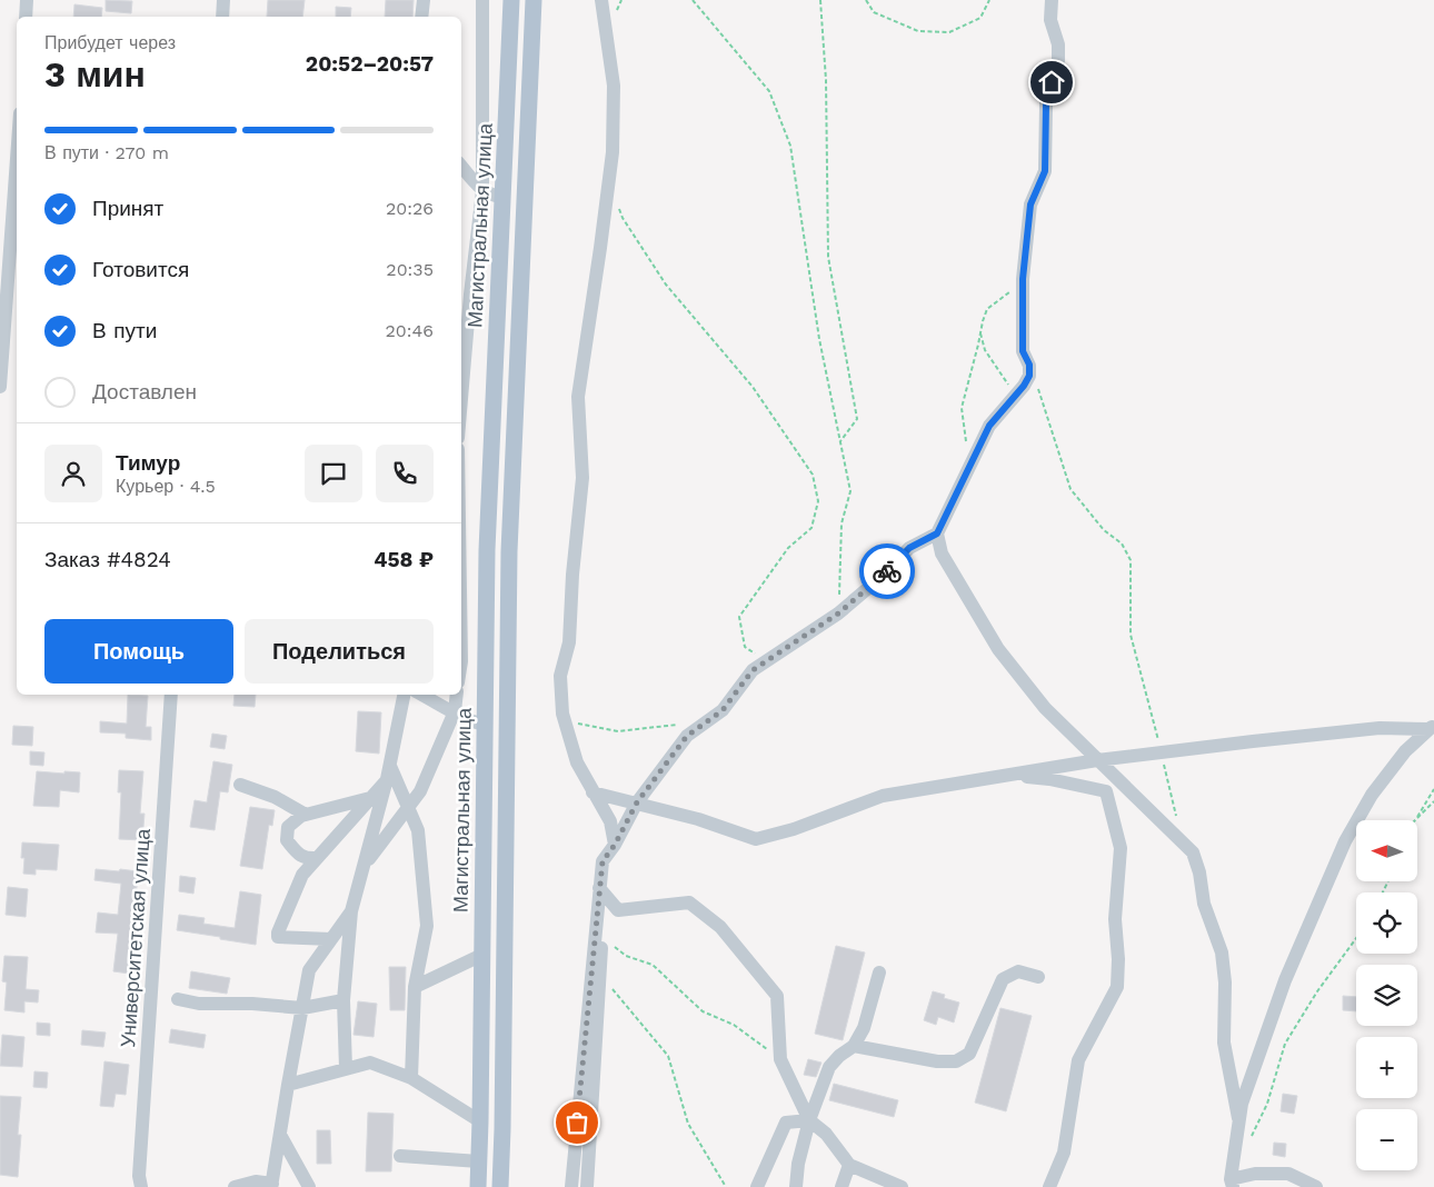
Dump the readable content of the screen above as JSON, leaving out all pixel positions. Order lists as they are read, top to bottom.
{
  "streets": {
    "main road": ["Магистральная улица"],
    "street": ["Университетская улица"]
  },
  "north": "left",
  "page": {
    "heading": ["3 мин", "Прибудет через", "20:52–20:57"],
    "panel": [
      "Тимур",
      "Курьер · 4.5",
      "Заказ #4824",
      "458 ₽"
    ],
    "bar": "В пути · 270 m",
    "list": [
      ["Принят", "20:26"],
      ["Готовится", "20:35"],
      ["В пути", "20:46"],
      "Доставлен"
    ],
    "buttons": ["Помощь", "Поделиться"],
    "map_buttons": ["+", "−"]
  }
}
